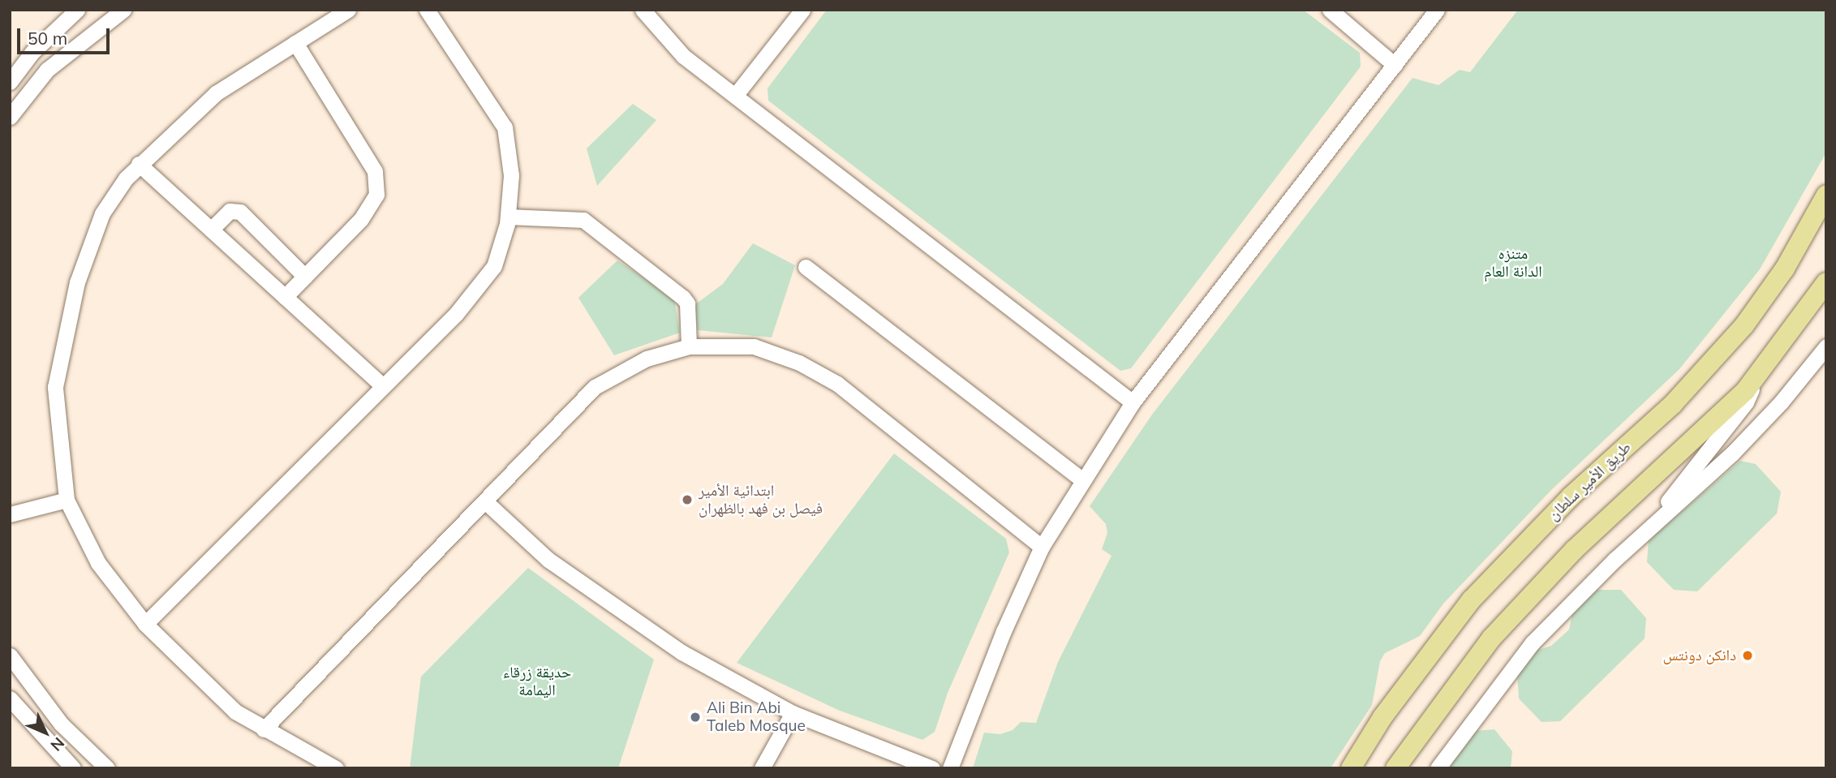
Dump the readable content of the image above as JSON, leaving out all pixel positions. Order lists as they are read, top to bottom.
{
  "streets": {
    "main road": ["طريق الأمير سلطان"]
  },
  "parks": ["متنزه الدانة العام", "حديقة زرقاء اليمامة"],
  "places": ["ابتدائية الأمير فيصل بن فهد بالظهران", "دانكن دونتس", "Ali Bin Abi Taleb Mosque"],
  "scale_bar": "50 m",
  "north": "bottom right"
}
